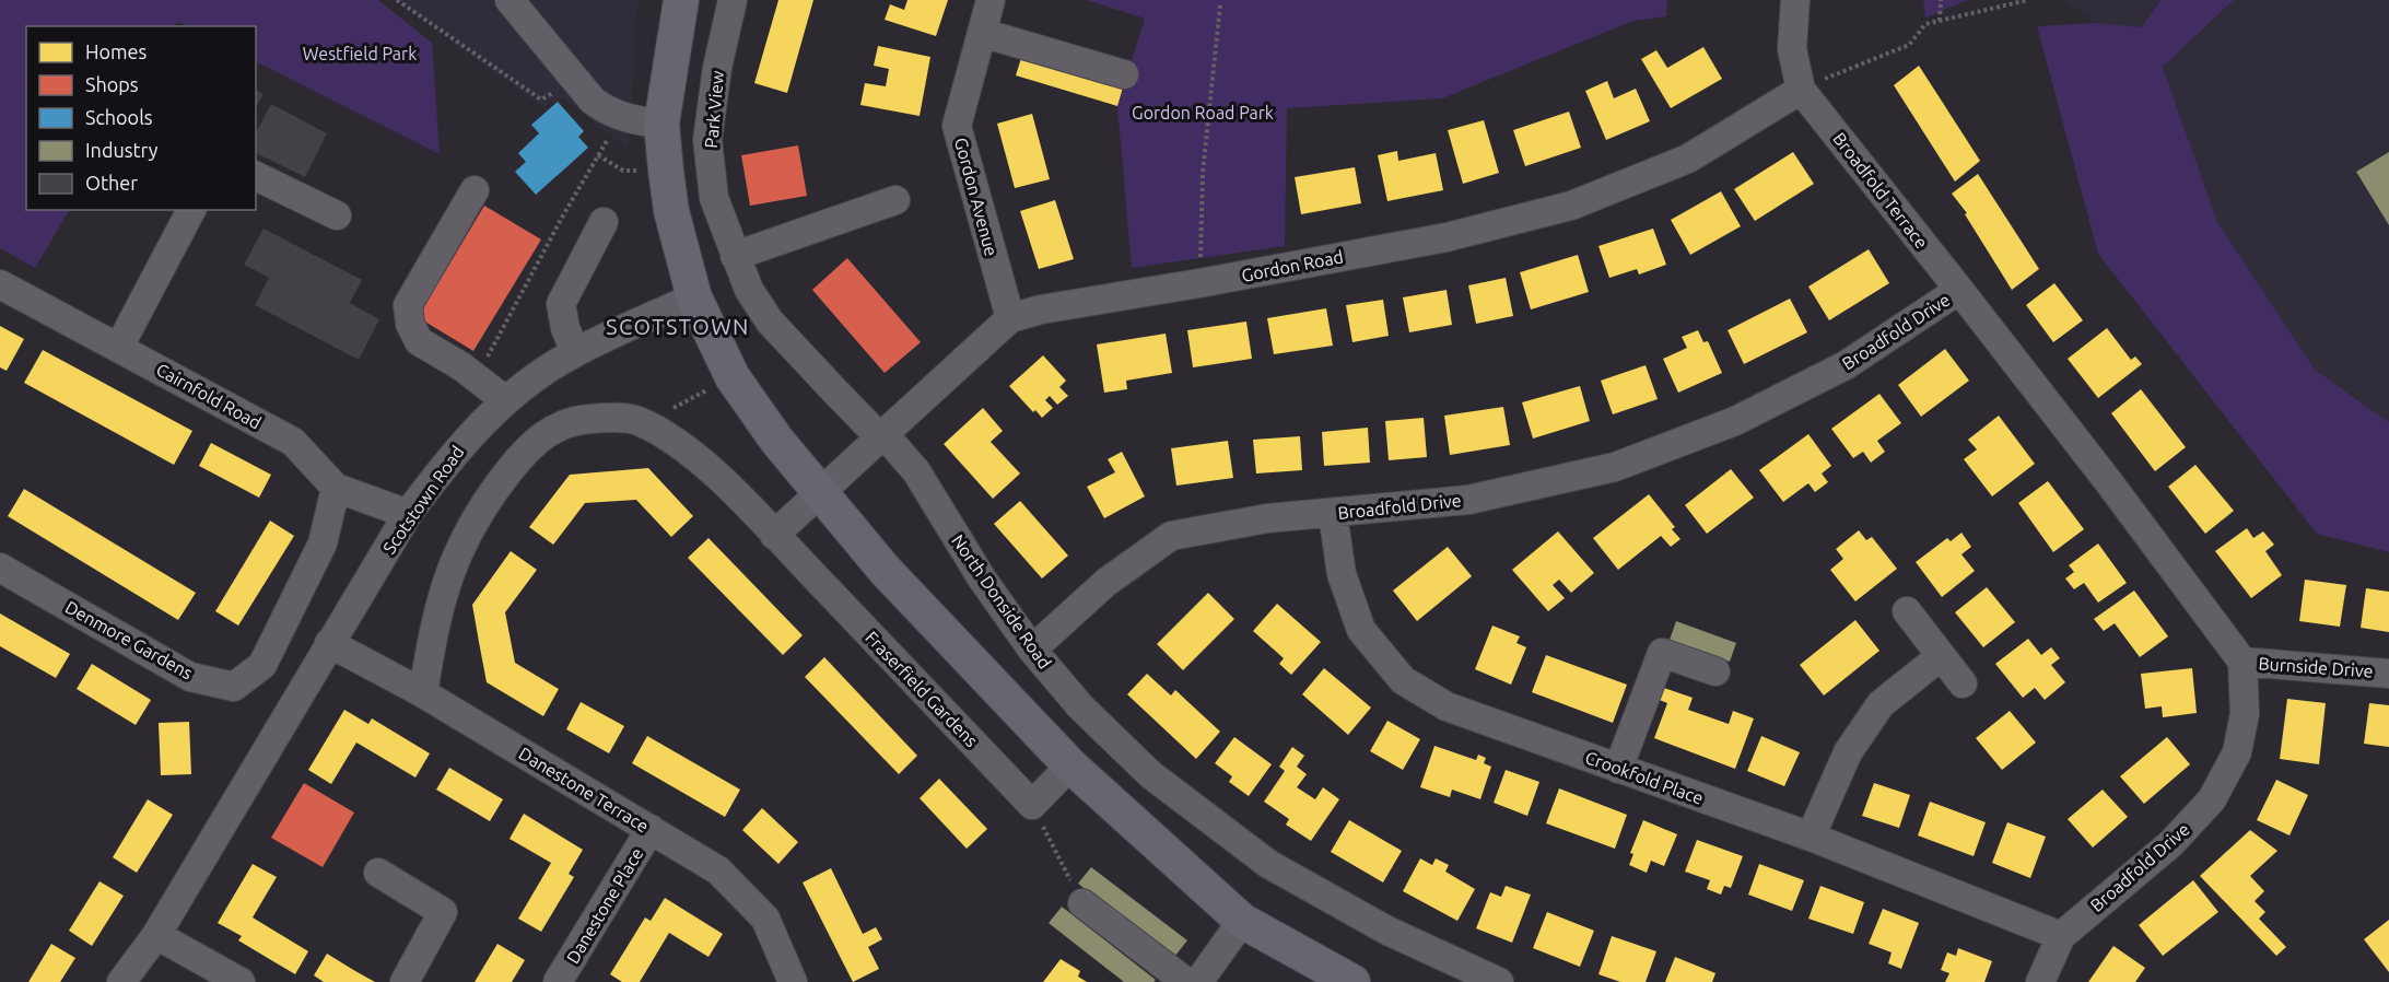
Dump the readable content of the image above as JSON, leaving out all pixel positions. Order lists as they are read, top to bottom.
{
  "streets": {
    "street": [
      "Park View",
      "Broadfold Terrace",
      "Gordon Avenue",
      "Gordon Road",
      "Broadfold Drive",
      "Cairnfold Road",
      "Scotstown Road",
      "North Donside Road",
      "Denmore Gardens",
      "Burnside Drive",
      "Fraserfield Gardens",
      "Crookfold Place",
      "Danestone Terrace",
      "Danestone Place"
    ]
  },
  "crossings": [
    ["Park View", "North Donside Road"],
    ["Broadfold Terrace", "Gordon Road"],
    ["Broadfold Terrace", "Broadfold Drive"],
    ["Gordon Avenue", "Gordon Road"],
    ["Gordon Road", "North Donside Road"],
    ["Broadfold Drive", "North Donside Road"],
    ["Broadfold Drive", "Burnside Drive"],
    ["Broadfold Drive", "Crookfold Place"],
    ["Cairnfold Road", "Scotstown Road"],
    ["Cairnfold Road", "Denmore Gardens"],
    ["Scotstown Road", "Danestone Terrace"],
    ["Fraserfield Gardens", "Danestone Terrace"],
    ["Danestone Terrace", "Danestone Place"]
  ],
  "districts": ["SCOTSTOWN"],
  "parks": ["Westfield Park", "Gordon Road Park"],
  "legend": [
    "Homes",
    "Shops",
    "Schools",
    "Industry",
    "Other"
  ]
}
